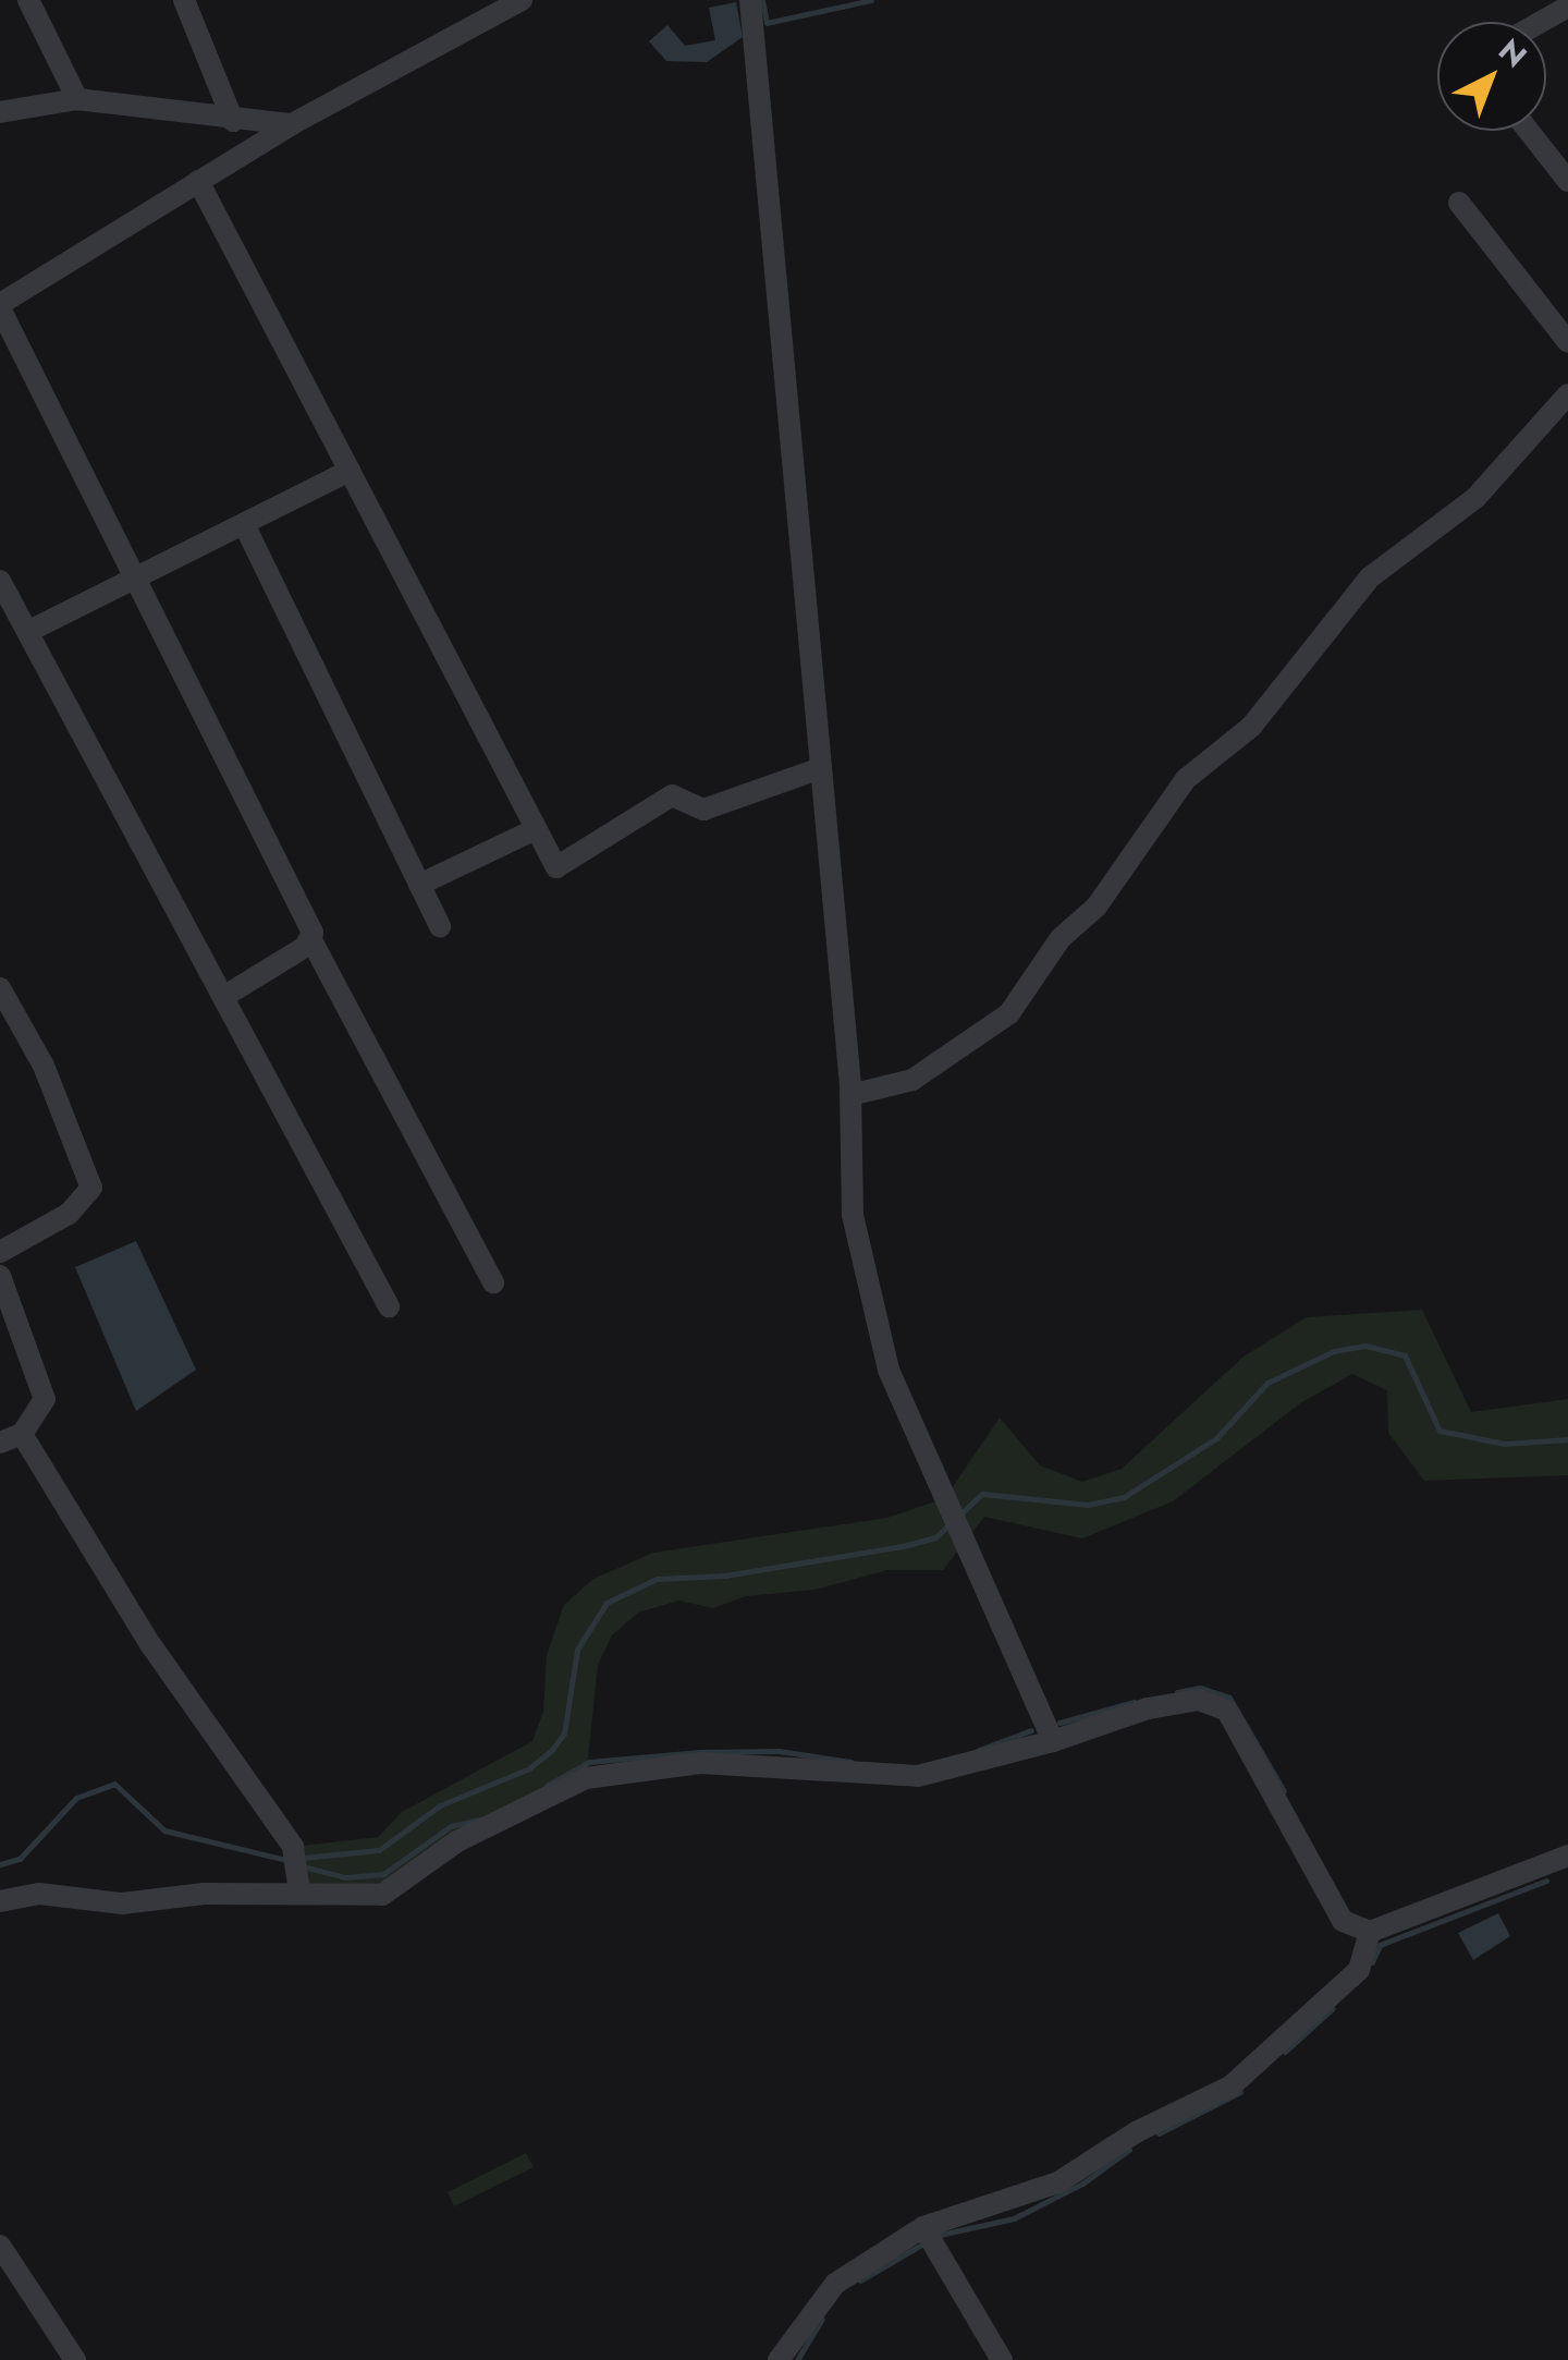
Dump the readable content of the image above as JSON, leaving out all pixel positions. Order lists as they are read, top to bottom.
{
  "north": "top right"
}
